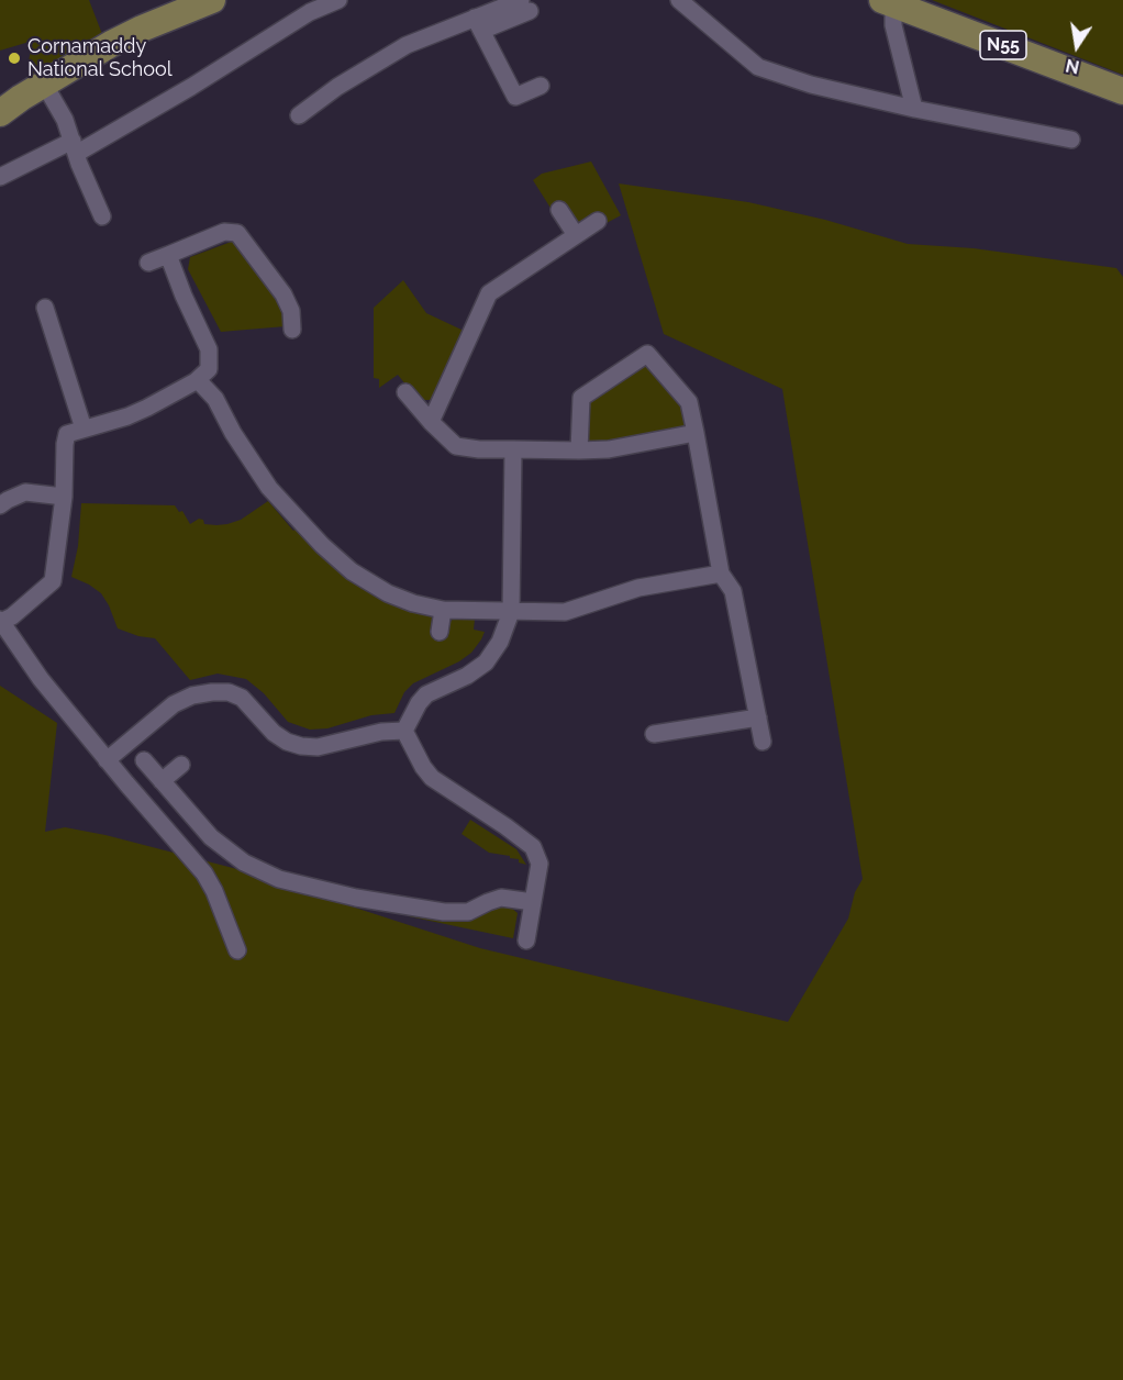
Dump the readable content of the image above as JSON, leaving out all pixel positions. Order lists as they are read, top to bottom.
{
  "streets": {
    "main road": ["N55"]
  },
  "places": ["Cornamaddy National School"],
  "north": "bottom"
}
